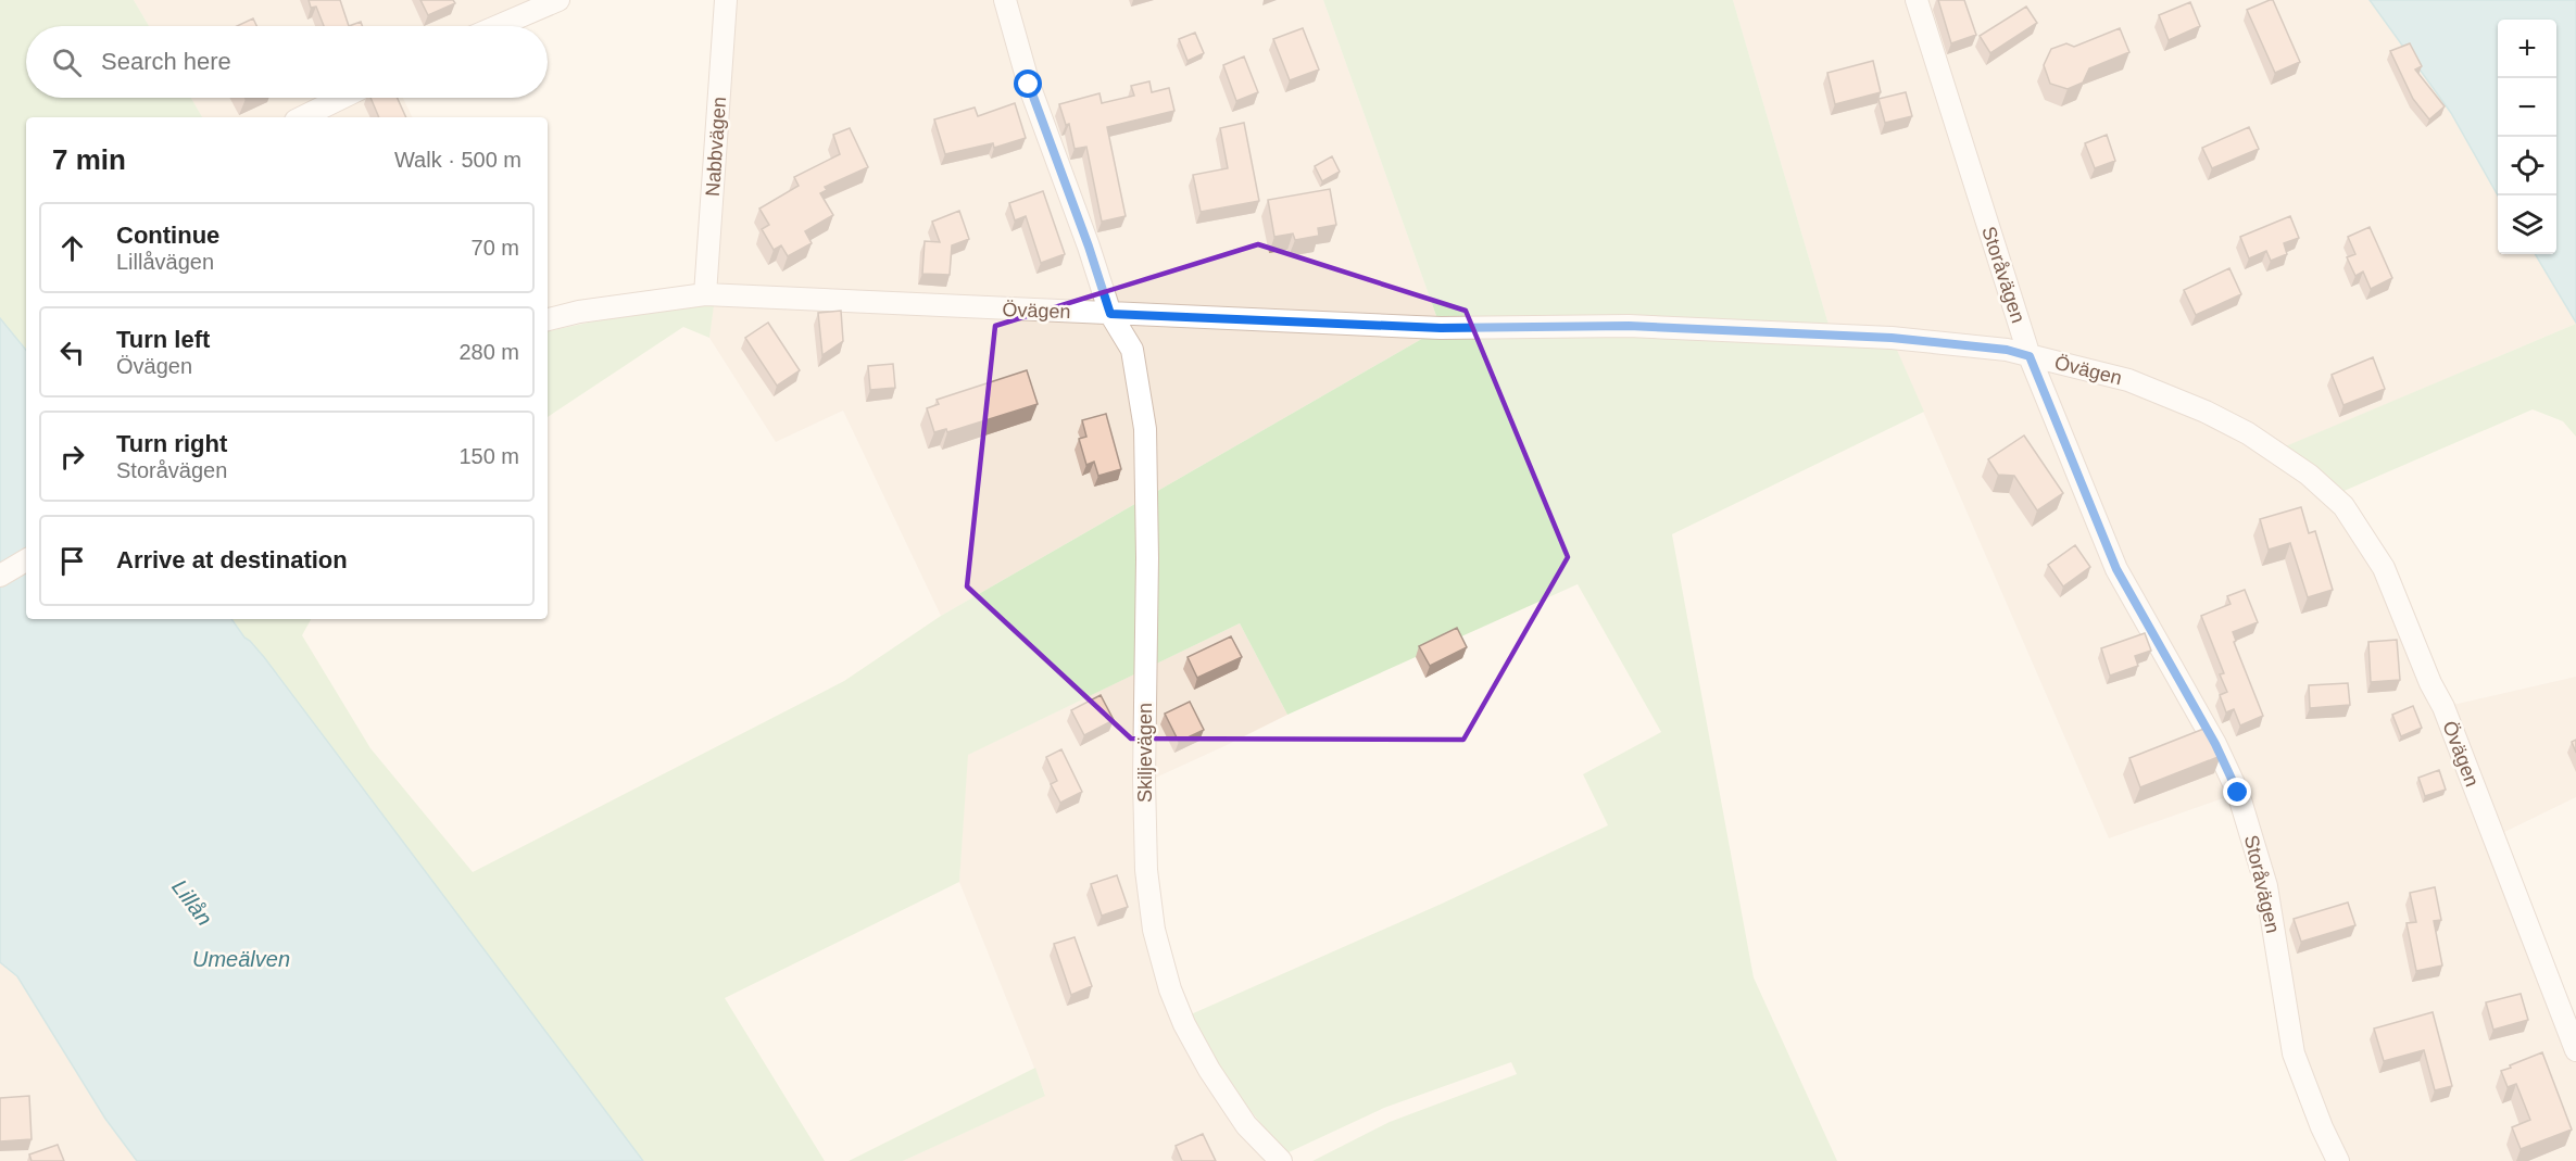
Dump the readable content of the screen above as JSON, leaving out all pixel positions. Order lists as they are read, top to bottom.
{
  "streets": {
    "street": [
      "Nabbvägen",
      "Storåvägen",
      "Övägen",
      "Skiljevägen"
    ]
  },
  "crossings": [
    ["Nabbvägen", "Övägen"],
    ["Storåvägen", "Övägen"],
    ["Övägen", "Skiljevägen"]
  ],
  "water": ["Lillån", "Umeälven"],
  "page": {
    "map_buttons": ["+", "−"],
    "search": "Search here",
    "heading": ["7 min", "Walk · 500 m"],
    "list": [
      ["Continue", "Lillåvägen", "70 m"],
      ["Turn left", "Övägen", "280 m"],
      ["Turn right", "Storåvägen", "150 m"],
      "Arrive at destination"
    ]
  }
}
